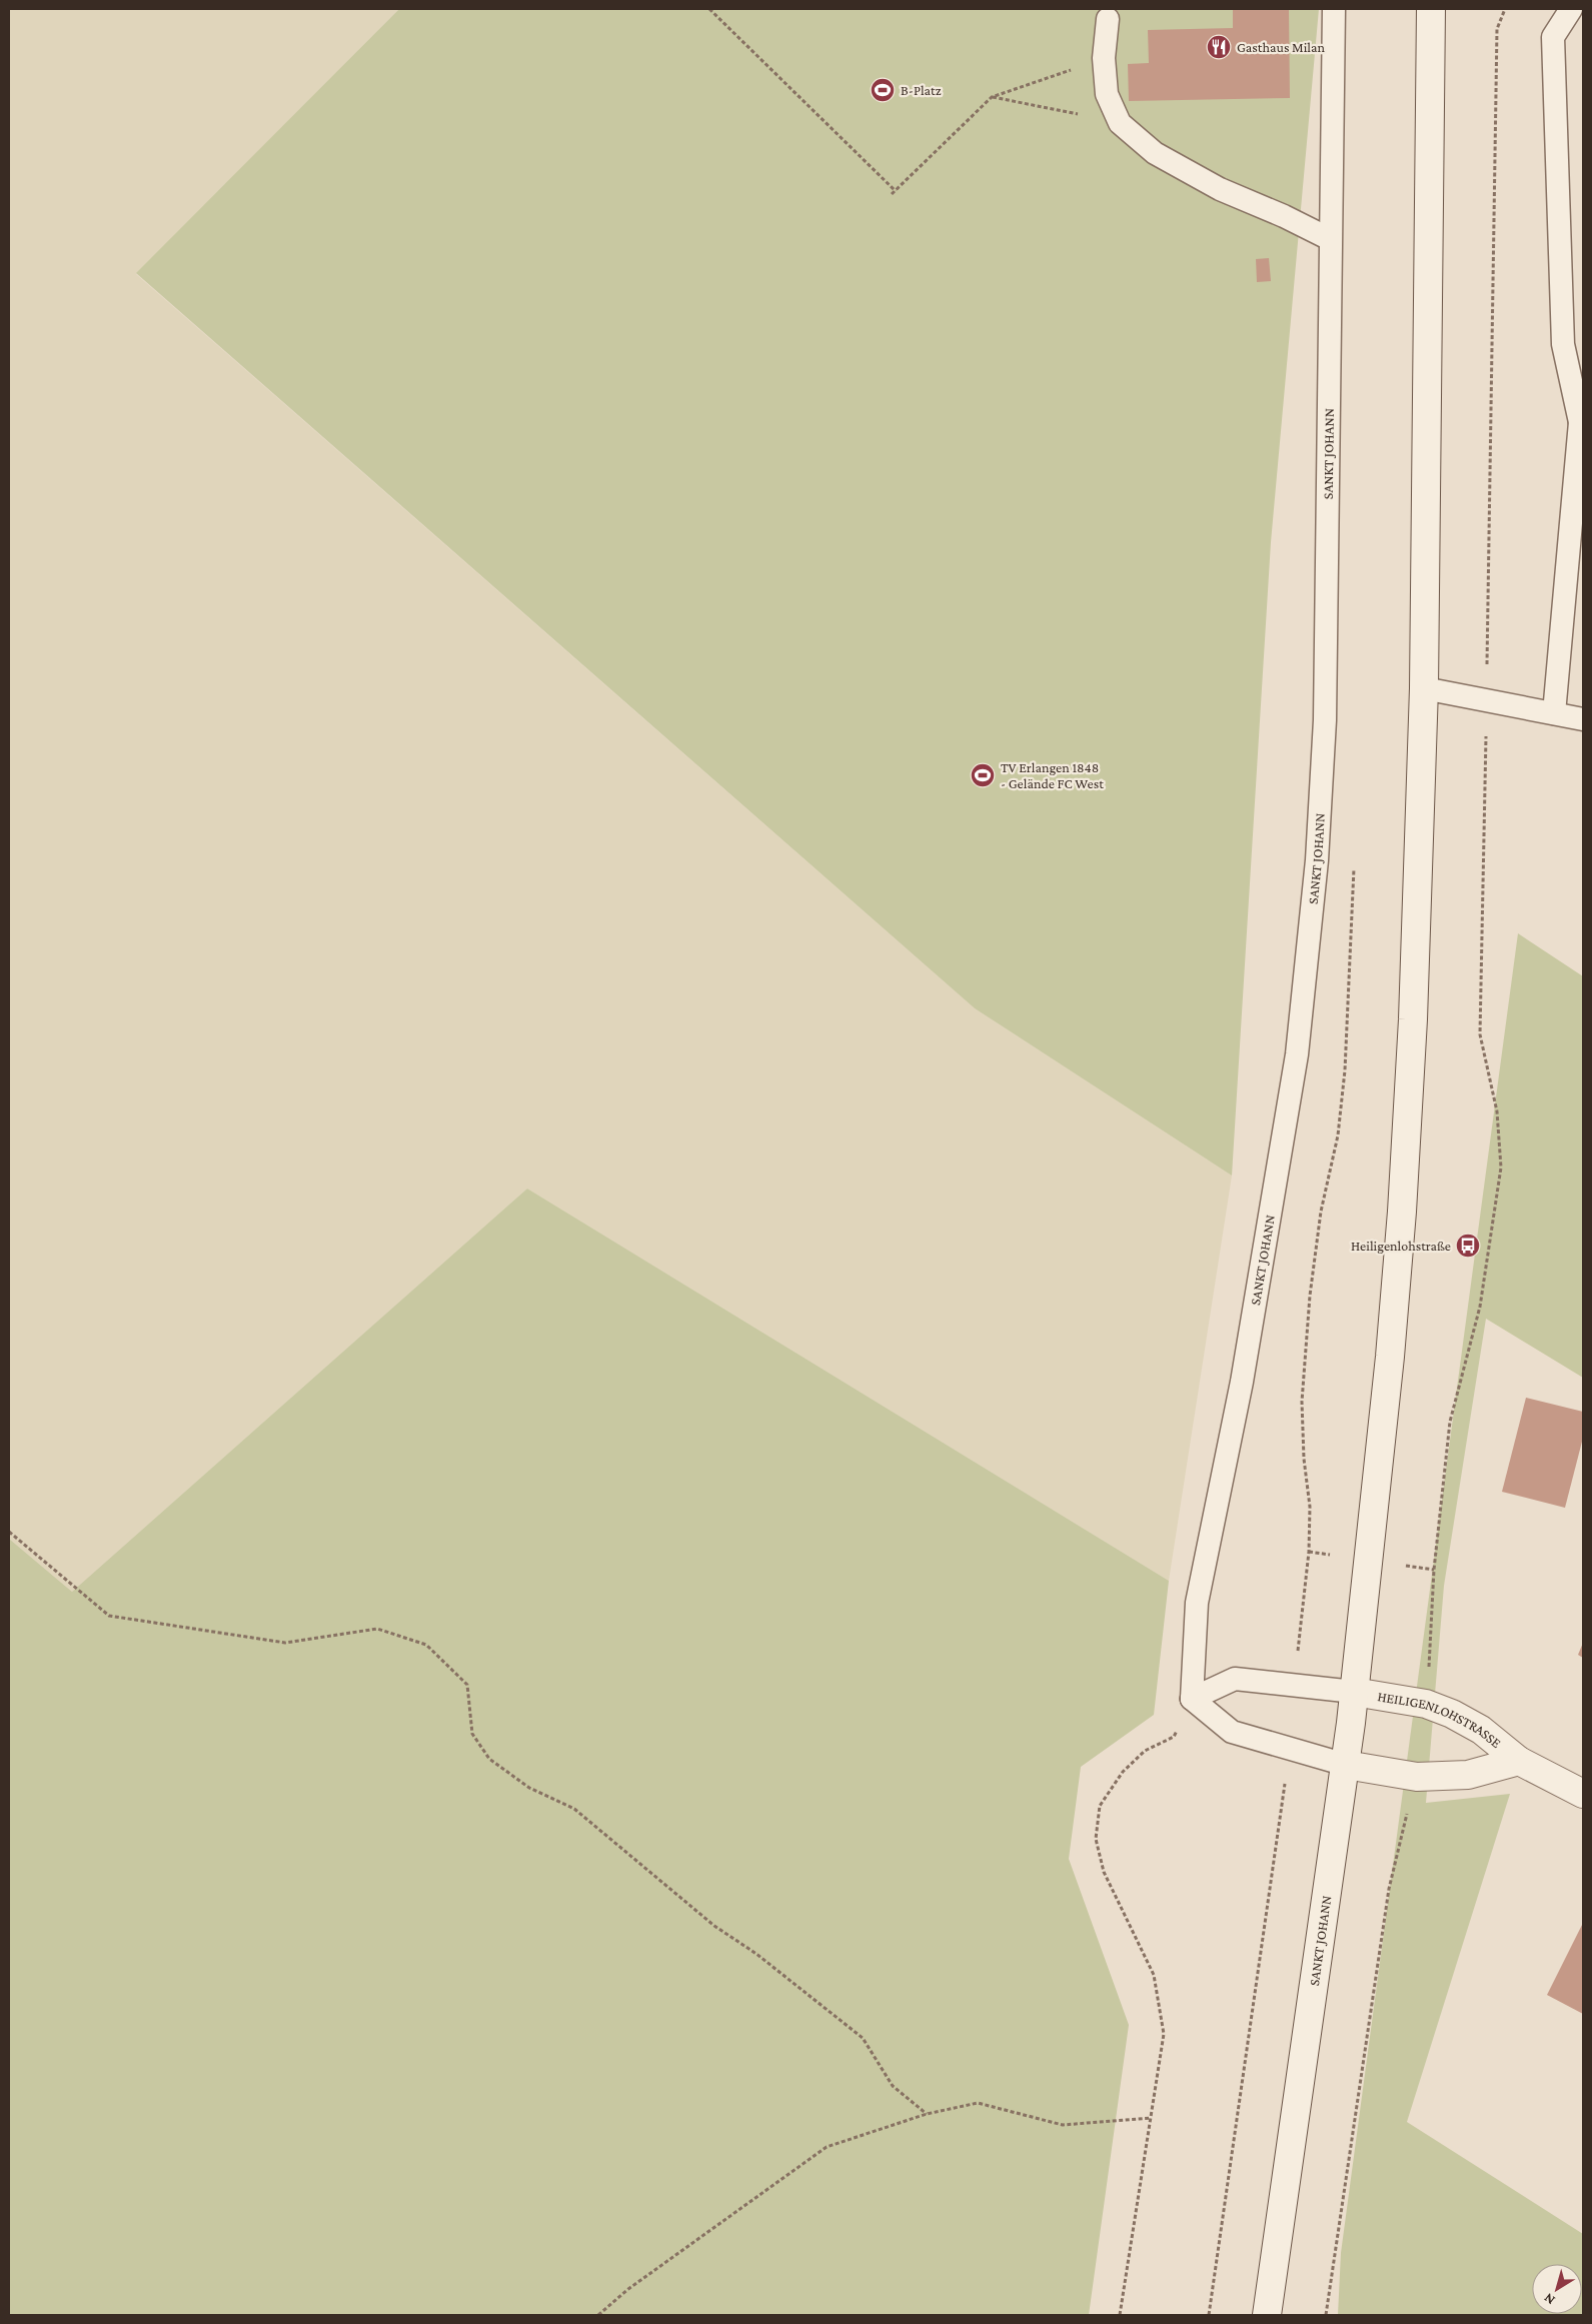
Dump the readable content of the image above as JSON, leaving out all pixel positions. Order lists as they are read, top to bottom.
{
  "streets": {
    "main road": ["SANKT JOHANN", "HEILIGENLOHSTRASSE"]
  },
  "crossings": [
    ["SANKT JOHANN", "HEILIGENLOHSTRASSE"]
  ],
  "places": {
    "restaurant": ["Gasthaus Milan"],
    "sports": ["B-Platz", "TV Erlangen 1848 - Gelände FC West"],
    "bus stop": ["Heiligenlohstraße"]
  },
  "north": "bottom left"
}
